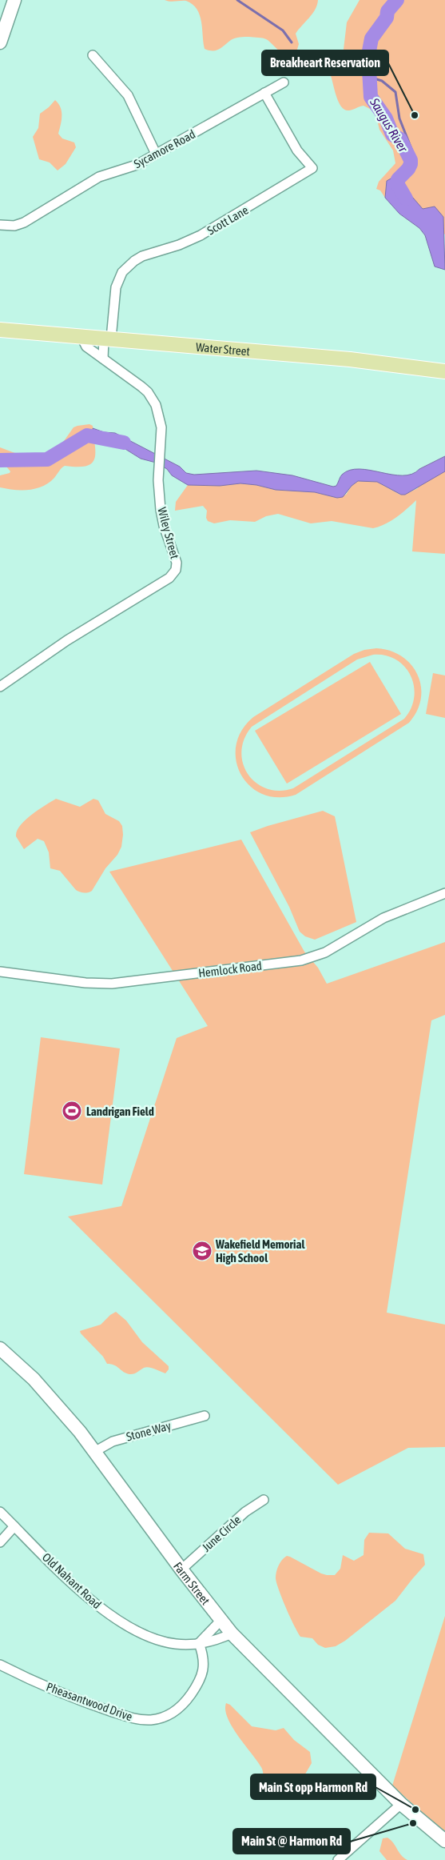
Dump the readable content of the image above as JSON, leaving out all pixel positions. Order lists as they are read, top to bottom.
{
  "streets": {
    "main road": ["Water Street", "Farm Street"],
    "street": [
      "Sycamore Road",
      "Scott Lane",
      "Wiley Street",
      "Hemlock Road",
      "Stone Way",
      "June Circle",
      "Old Nahant Road",
      "Pheasantwood Drive"
    ]
  },
  "crossings": [
    ["Sycamore Road", "Scott Lane"],
    ["Scott Lane", "Water Street"],
    ["Water Street", "Wiley Street"],
    ["Stone Way", "Farm Street"],
    ["June Circle", "Farm Street"],
    ["Old Nahant Road", "Farm Street"],
    ["Old Nahant Road", "Pheasantwood Drive"]
  ],
  "water": ["Saugus River"],
  "places": {
    "other": ["Breakheart Reservation", "Main St opp Harmon Rd", "Main St @ Harmon Rd"],
    "sports": ["Landrigan Field"],
    "school or university": ["Wakefield Memorial High School"]
  }
}
